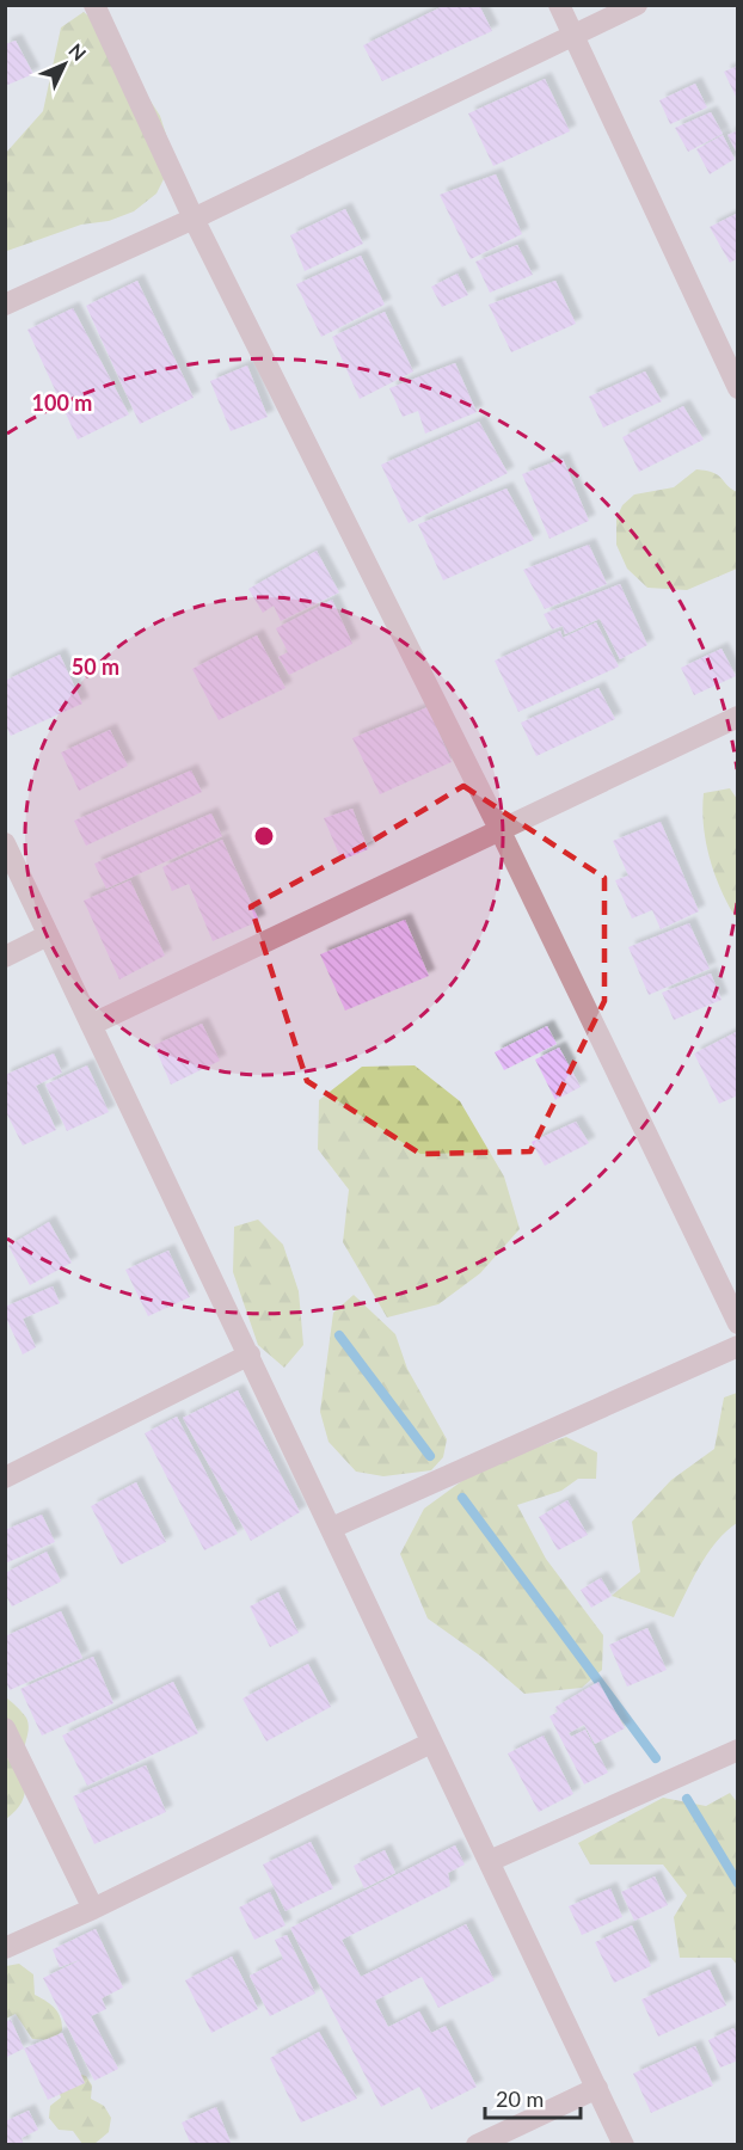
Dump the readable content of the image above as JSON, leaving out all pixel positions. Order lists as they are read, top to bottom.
{
  "scale_bar": "20 m",
  "north": "top right",
  "rings": ["100 m", "50 m"]
}
